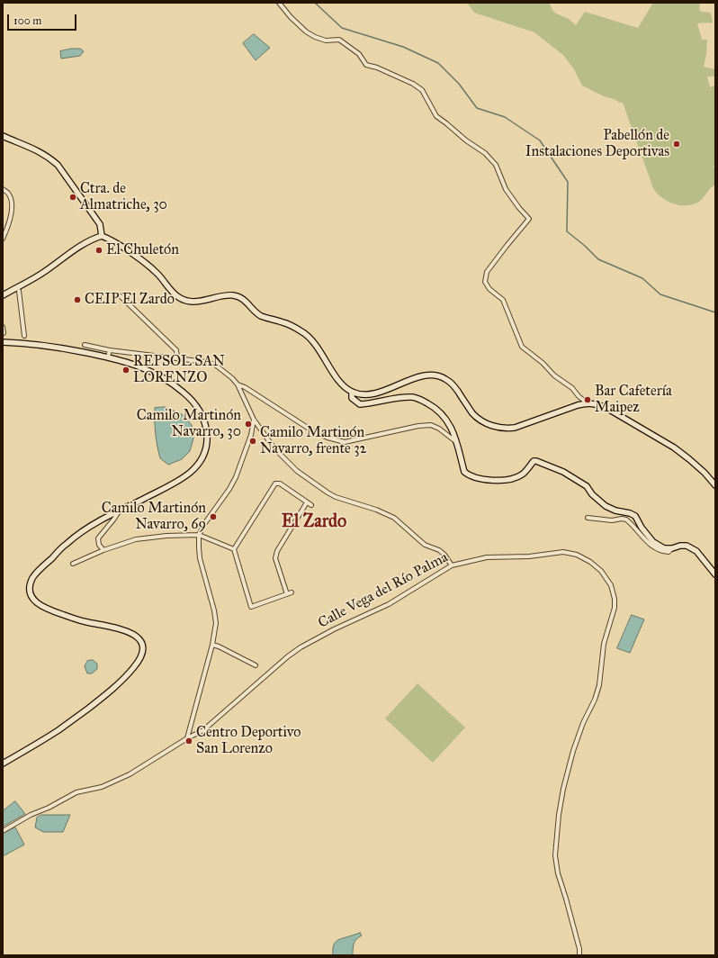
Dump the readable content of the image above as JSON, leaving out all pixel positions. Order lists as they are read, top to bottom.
{
  "streets": {
    "street": ["Calle Vega del Río Palma"]
  },
  "districts": ["El Zardo"],
  "places": [
    "Pabellón de Instalaciones Deportivas",
    "Ctra. de Almatriche, 30",
    "El Chuletón",
    "CEIP El Zardo",
    "REPSOL SAN LORENZO",
    "Bar Cafetería Maipez",
    "Camilo Martinón Navarro, 30",
    "Camilo Martinón Navarro, frente 32",
    "Camilo Martinón Navarro, 69",
    "Centro Deportivo San Lorenzo"
  ],
  "scale_bar": "100 m"
}
